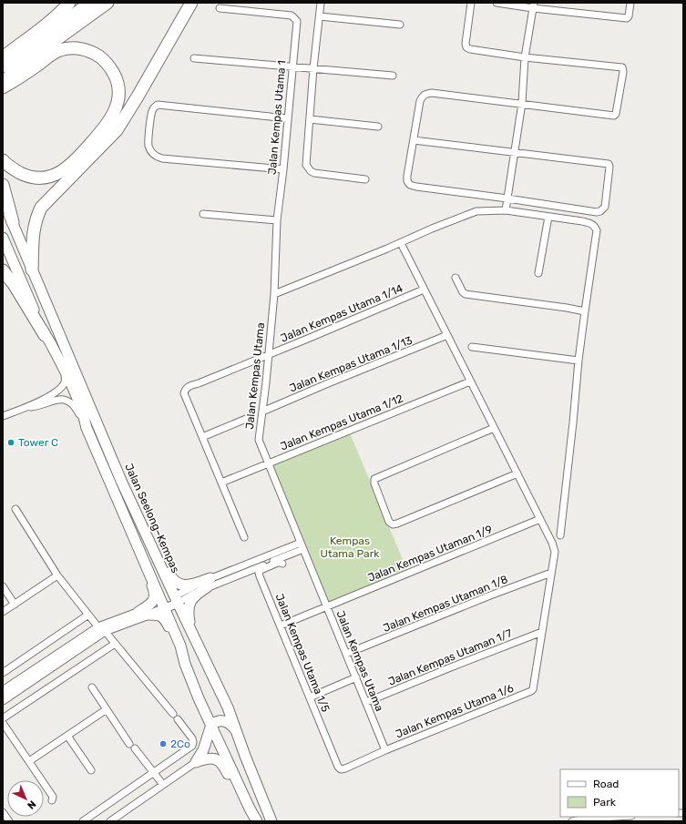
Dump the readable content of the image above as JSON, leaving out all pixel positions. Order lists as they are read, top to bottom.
{
  "streets": {
    "main road": ["Jalan Seelong–Kempas"],
    "street": [
      "Jalan Kempas Utama 1",
      "Jalan Kempas Utama 1/14",
      "Jalan Kempas Utama 1/13",
      "Jalan Kempas Utama",
      "Jalan Kempas Utama 1/12",
      "Jalan Kempas Utaman 1/9",
      "Jalan Kempas Utaman 1/8",
      "Jalan Kempas Utama 1/5",
      "Jalan Kempas Utaman 1/7",
      "Jalan Kempas Utama 1/6"
    ]
  },
  "crossings": [
    ["Jalan Kempas Utama 1", "Jalan Kempas Utama"],
    ["Jalan Kempas Utama 1/14", "Jalan Kempas Utama"],
    ["Jalan Kempas Utama 1/13", "Jalan Kempas Utama"],
    ["Jalan Kempas Utama", "Jalan Kempas Utama 1/12"],
    ["Jalan Kempas Utama", "Jalan Kempas Utaman 1/9"],
    ["Jalan Kempas Utama", "Jalan Kempas Utaman 1/8"],
    ["Jalan Kempas Utama", "Jalan Kempas Utaman 1/7"],
    ["Jalan Kempas Utama", "Jalan Kempas Utama 1/6"],
    ["Jalan Kempas Utaman 1/9", "Jalan Kempas Utama 1/5"],
    ["Jalan Kempas Utama 1/5", "Jalan Kempas Utama 1/6"],
    ["Jalan Kempas Utaman 1/7", "Jalan Kempas Utama 1/6"]
  ],
  "parks": ["Kempas Utama Park"],
  "places": ["Tower C", "2Co"],
  "legend": ["Road", "Park"],
  "north": "bottom right"
}
